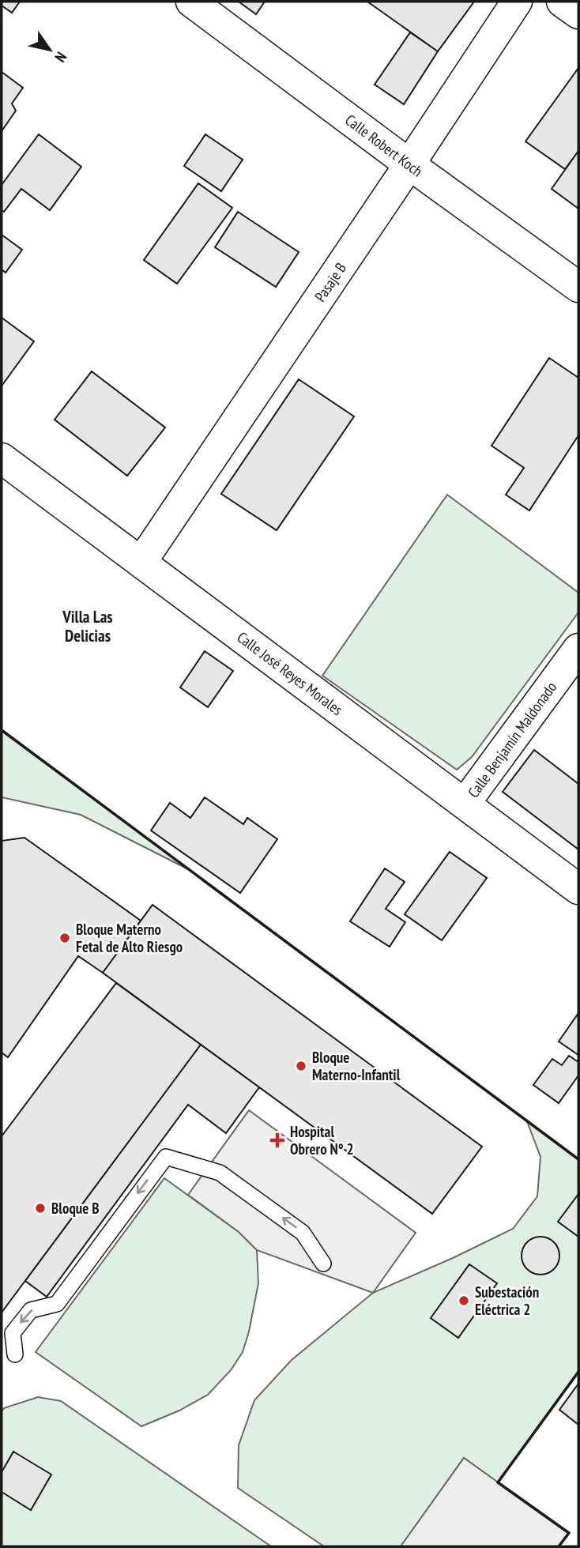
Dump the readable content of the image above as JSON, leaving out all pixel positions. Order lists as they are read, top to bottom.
{
  "streets": {
    "street": [
      "Calle Robert Koch",
      "Pasaje B",
      "Calle José Reyes Morales",
      "Calle Benjamín Maldonado"
    ]
  },
  "crossings": [
    ["Calle Robert Koch", "Pasaje B"],
    ["Pasaje B", "Calle José Reyes Morales"],
    ["Calle José Reyes Morales", "Calle Benjamín Maldonado"]
  ],
  "districts": ["Villa Las Delicias"],
  "places": {
    "other": [
      "Bloque Materno Fetal de Alto Riesgo",
      "Bloque Materno-Infantil",
      "Bloque B",
      "Subestación Eléctrica 2"
    ],
    "health": ["Hospital Obrero N° 2"]
  },
  "north": "bottom right"
}
